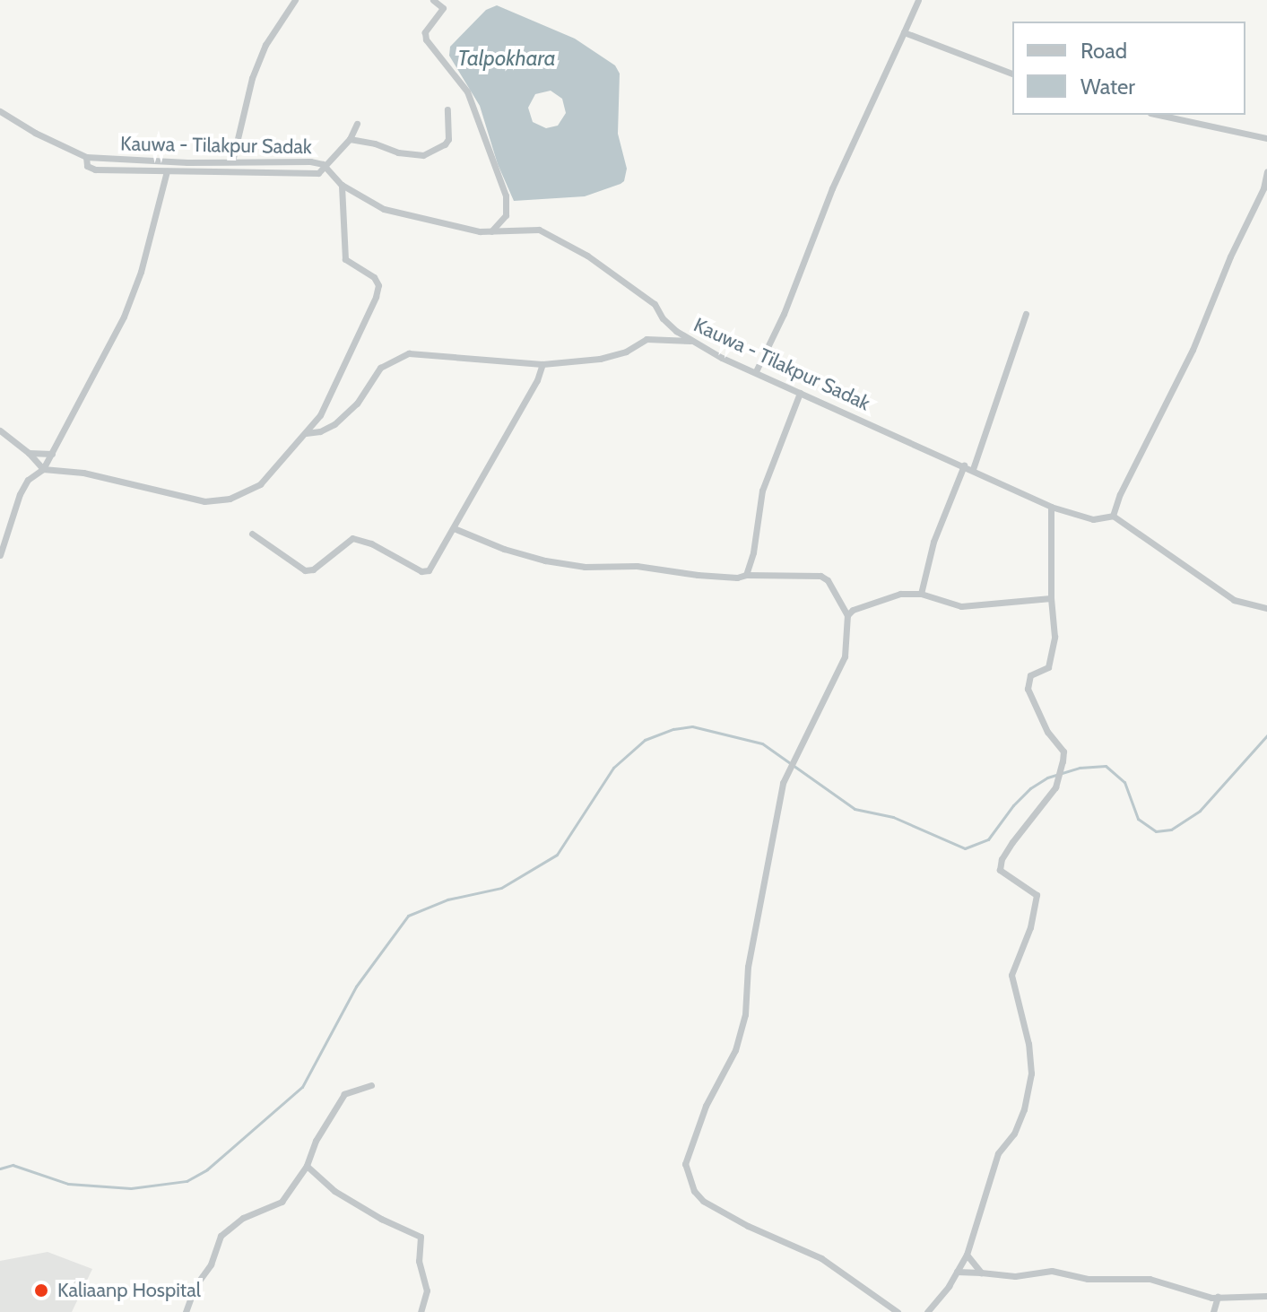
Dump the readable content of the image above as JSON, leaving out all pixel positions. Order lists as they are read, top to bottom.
{
  "streets": {
    "street": ["Kauwa - Tilakpur Sadak"]
  },
  "water": ["Talpokhara"],
  "places": ["Kaliaanp Hospital"],
  "legend": ["Road", "Water"]
}
